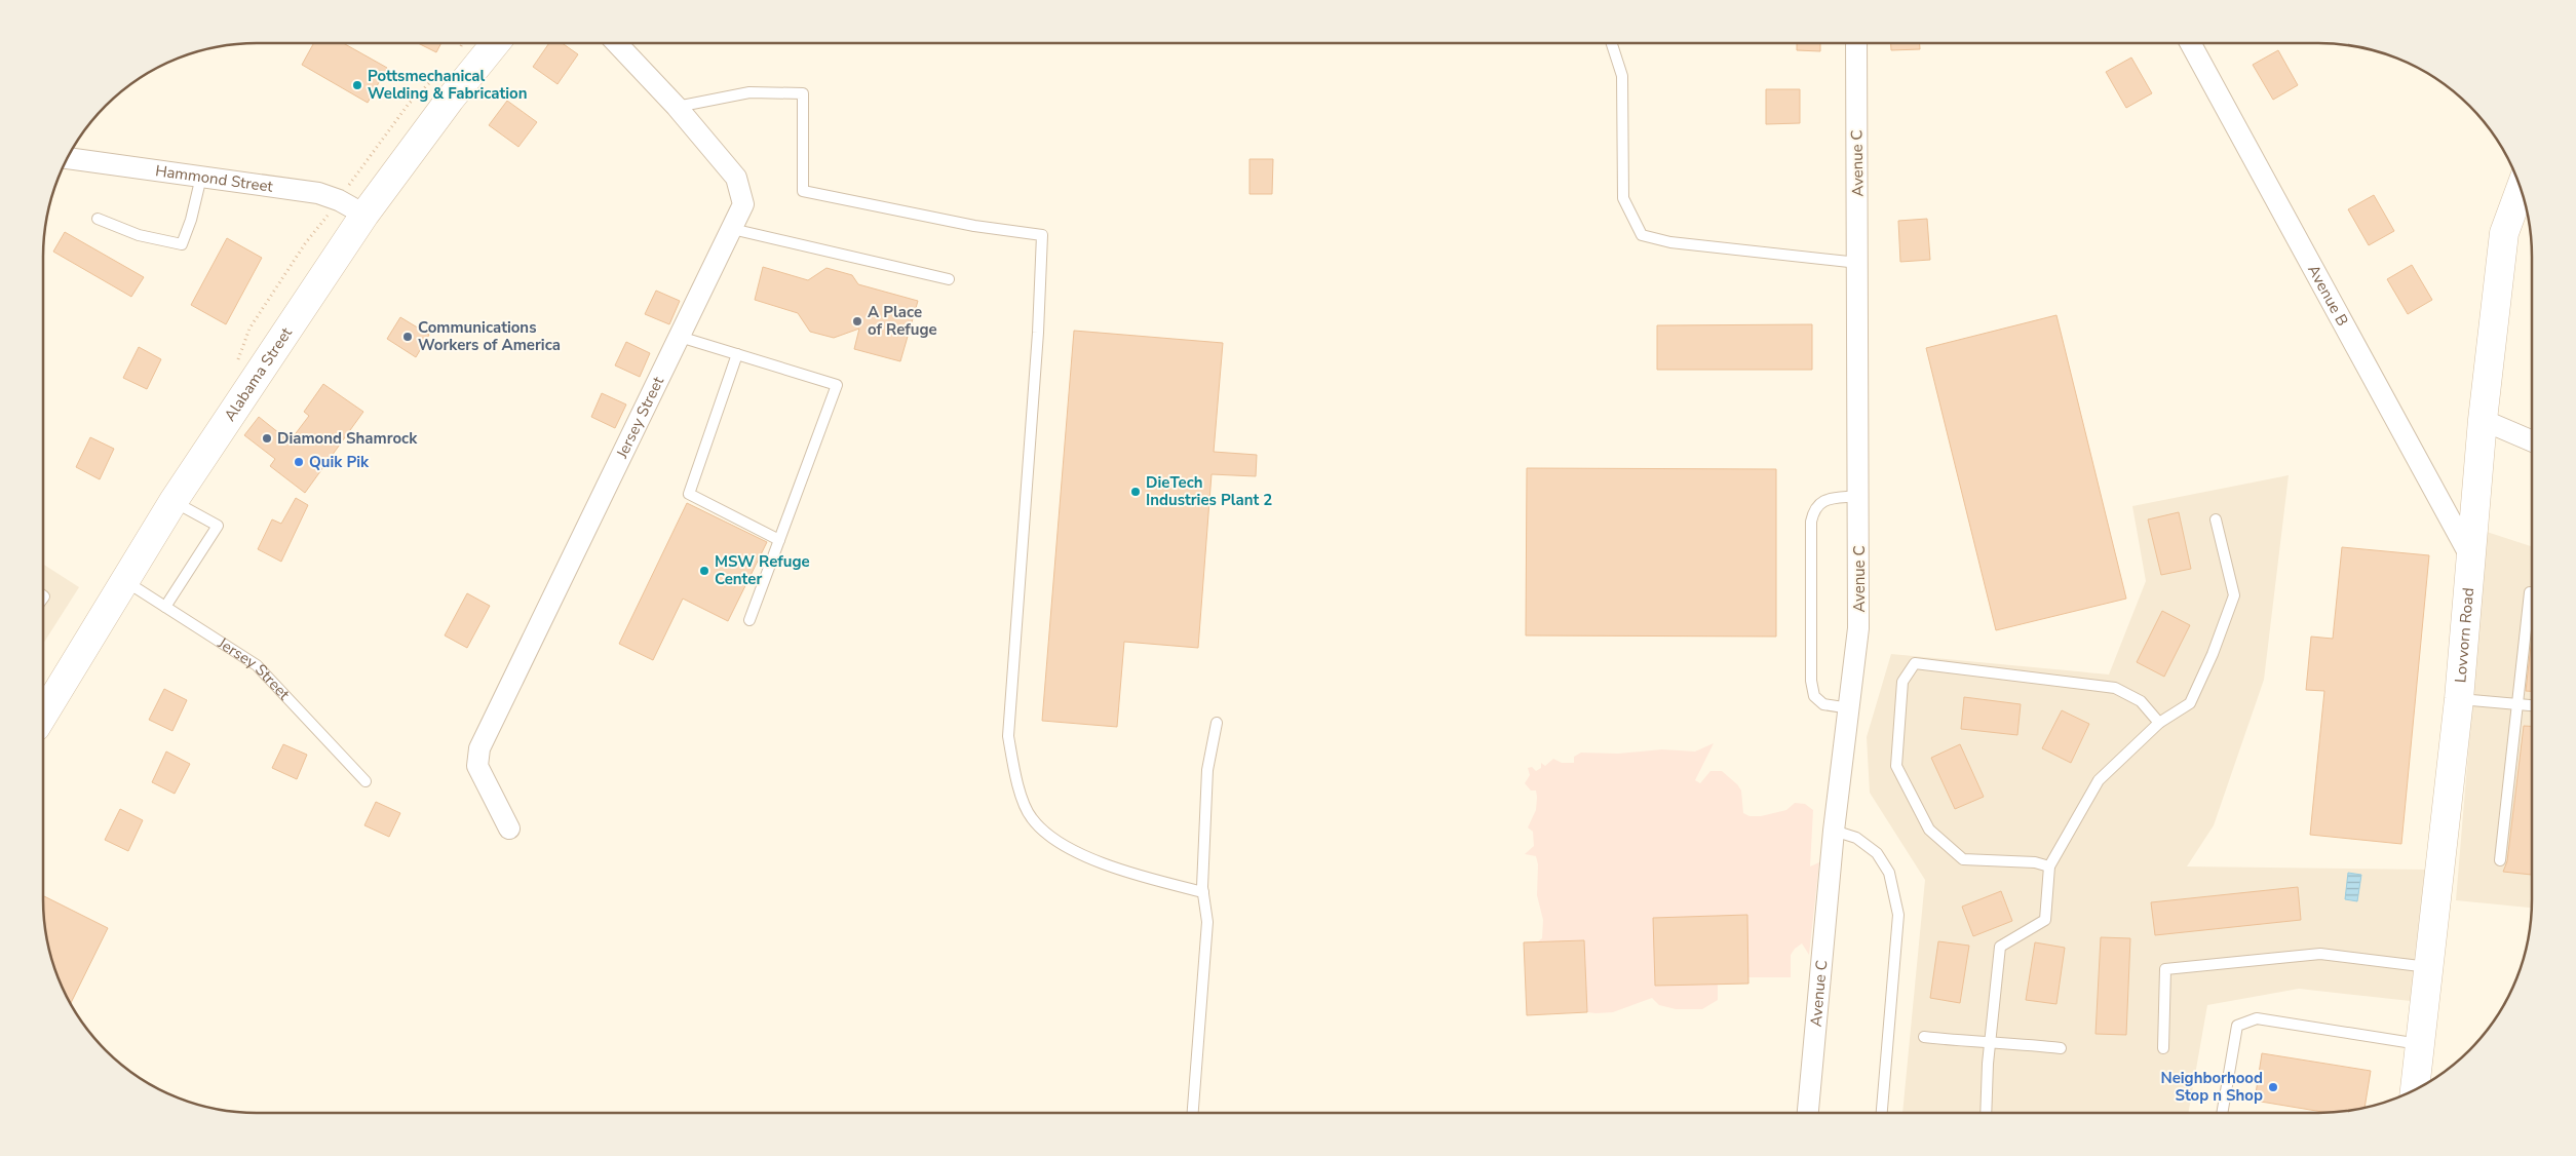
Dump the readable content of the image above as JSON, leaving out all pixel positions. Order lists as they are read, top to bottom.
{
  "streets": {
    "street": [
      "Avenue C",
      "Hammond Street",
      "Avenue B",
      "Alabama Street",
      "Jersey Street",
      "Lovvorn Road"
    ]
  },
  "crossings": [
    ["Hammond Street", "Alabama Street"],
    ["Avenue B", "Lovvorn Road"],
    ["Alabama Street", "Jersey Street"]
  ],
  "places": [
    "Pottsmechanical Welding & Fabrication",
    "A Place of Refuge",
    "Communications Workers of America",
    "Diamond Shamrock",
    "Quik Pik",
    "DieTech Industries Plant 2",
    "MSW Refuge Center",
    "Neighborhood Stop n Shop"
  ]
}
